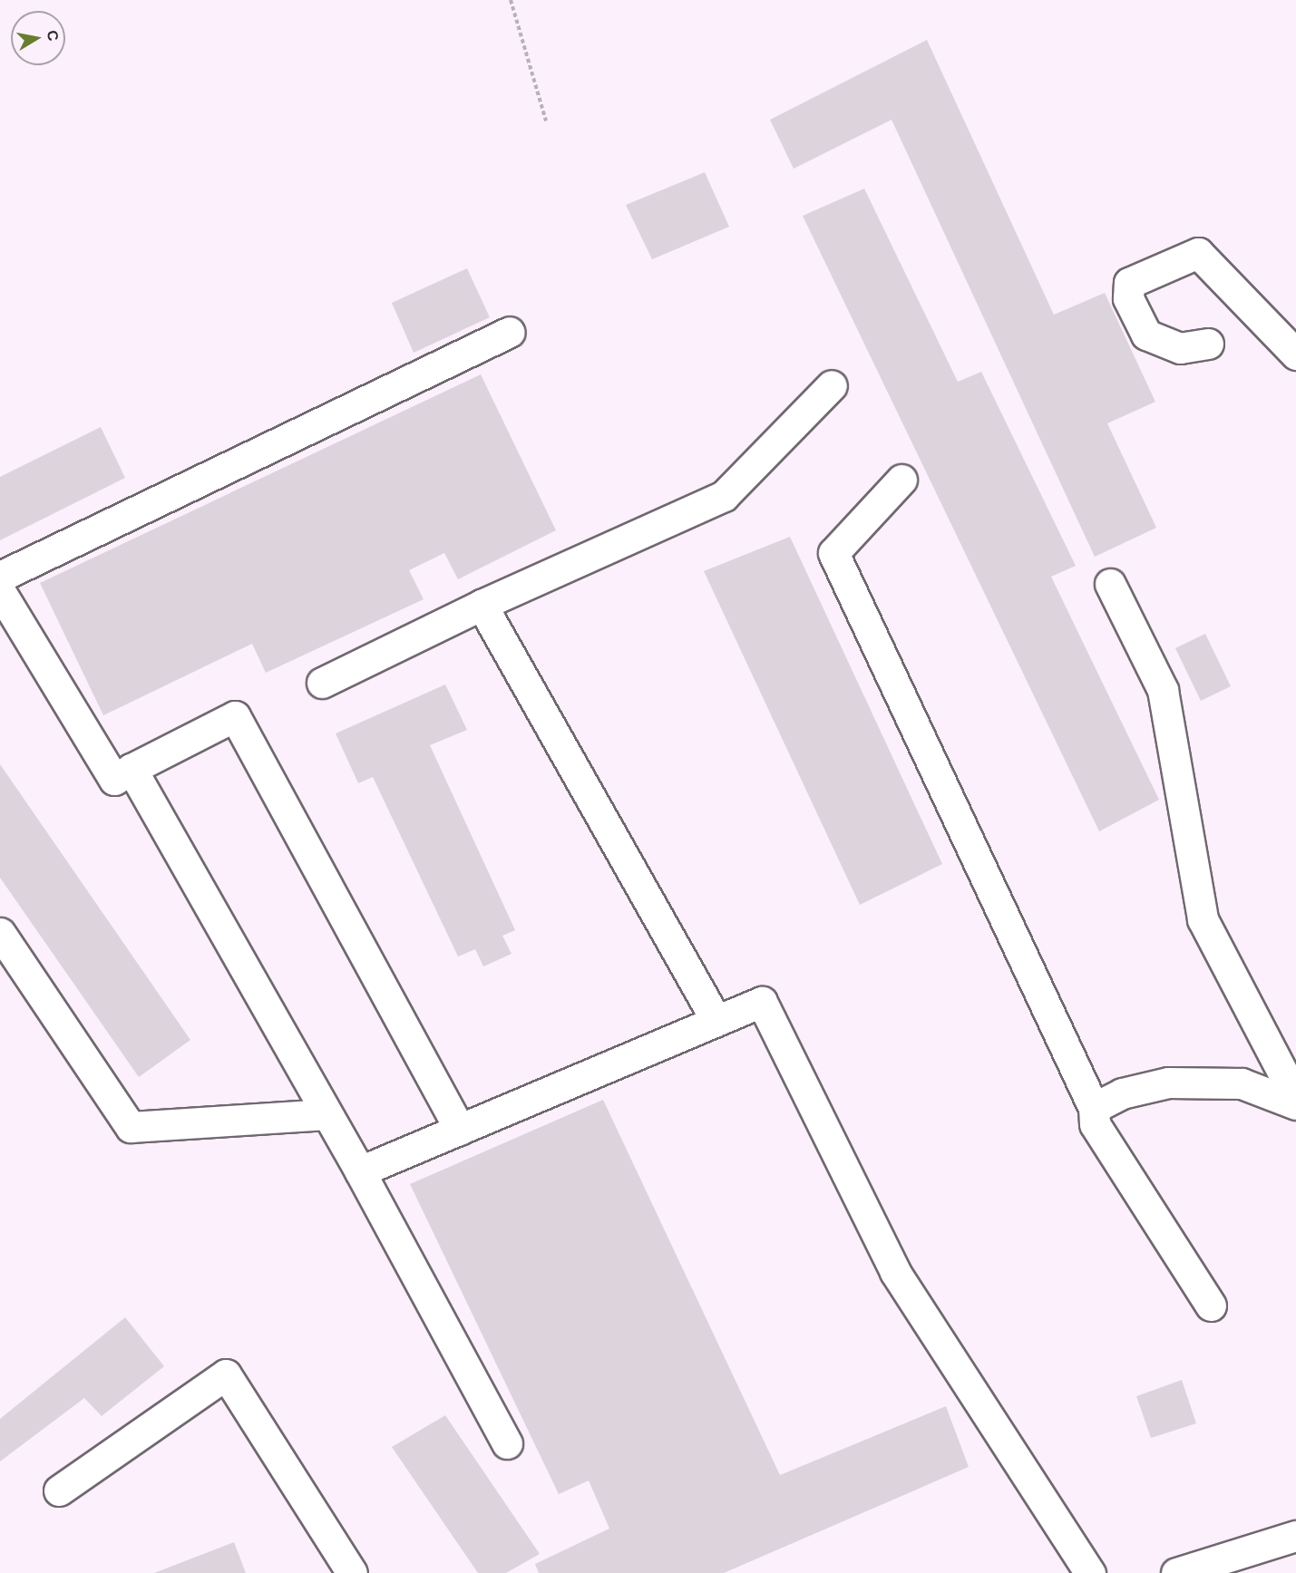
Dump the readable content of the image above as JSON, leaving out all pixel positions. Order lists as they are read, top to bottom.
{
  "north": "right"
}
